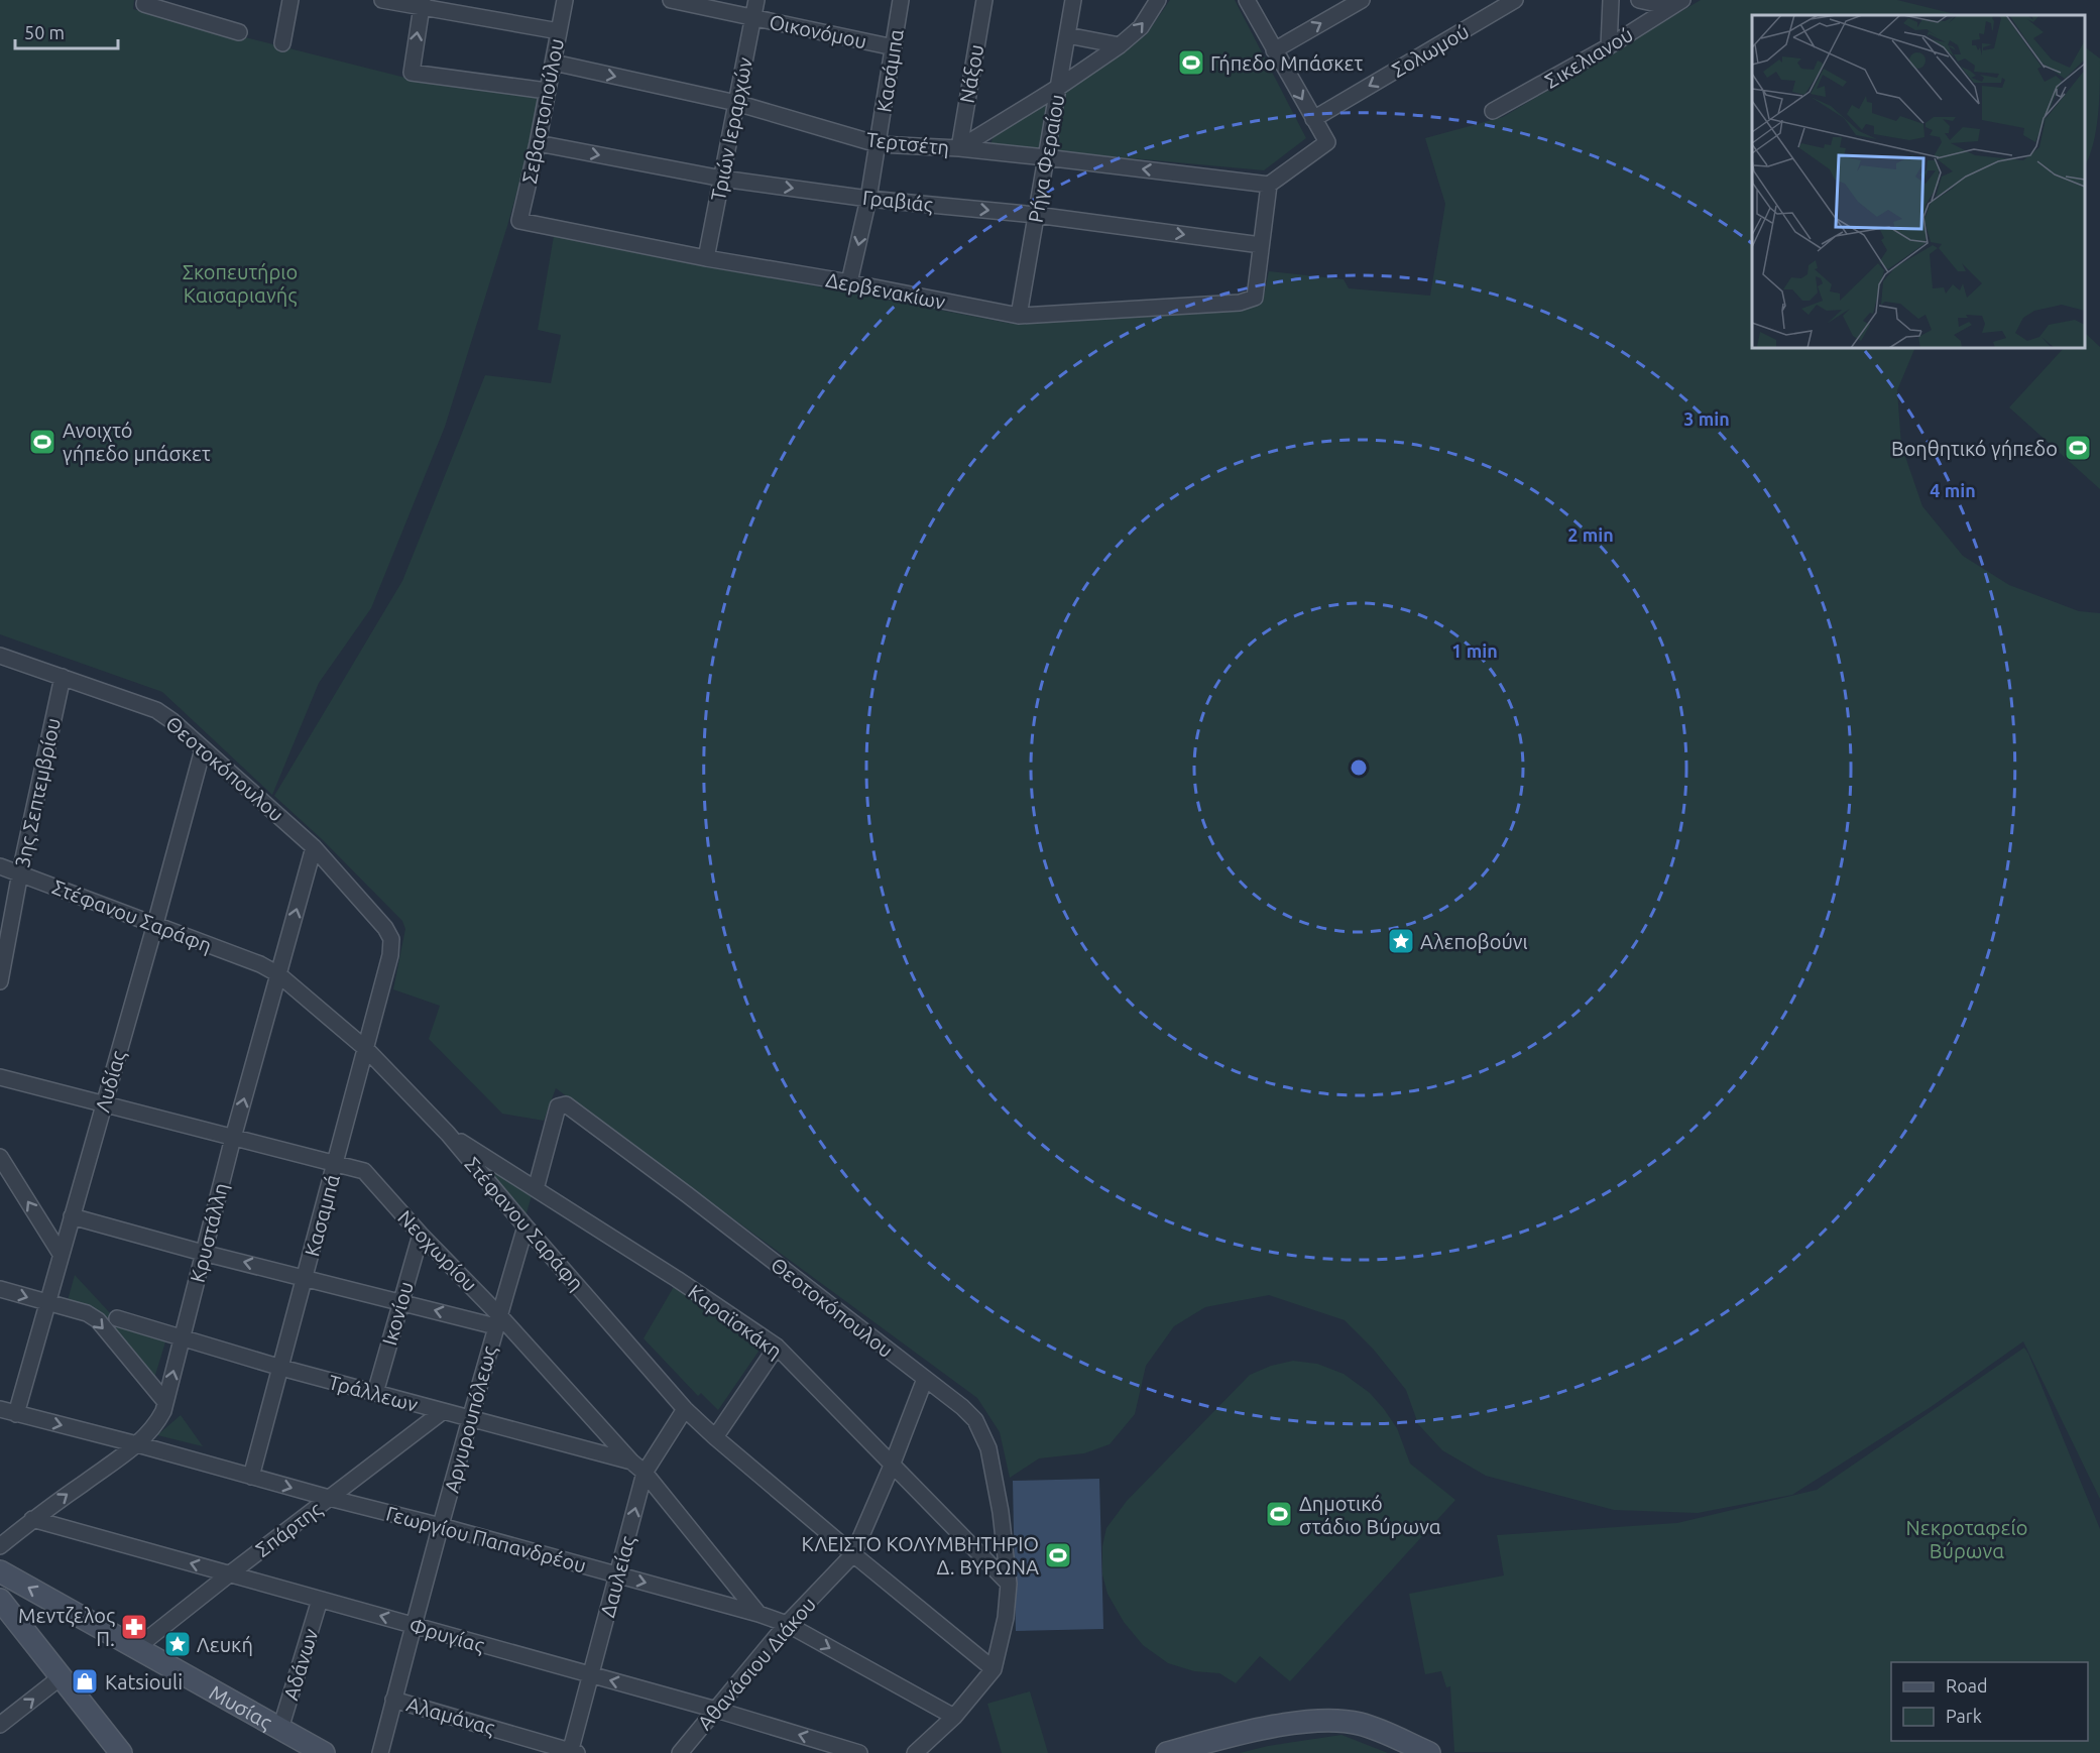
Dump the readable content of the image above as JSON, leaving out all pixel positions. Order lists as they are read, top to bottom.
{
  "streets": {
    "street": [
      "Οικονόμου",
      "Σολωμού",
      "Σικελιανού",
      "Κασάμπα",
      "Νάξου",
      "Σεβαστοπούλου",
      "Τριών Ιεραρχών",
      "Τερτσέτη",
      "Ρήγα Φεραίου",
      "Γραβιάς",
      "Δερβενακίων",
      "Θεοτοκόπουλου",
      "3ης Σεπτεμβρίου",
      "Στέφανου Σαράφη",
      "Λυδίας",
      "Κασαμπά",
      "Κρυστάλλη",
      "Νεοχωρίου",
      "Ικονίου",
      "Καραϊσκάκη",
      "Τράλλεων",
      "Αργυρουπόλεως",
      "Σπάρτης",
      "Γεωργίου Παπανδρέου",
      "Δαυλείας",
      "Φρυγίας",
      "Αθανάσιου Διάκου",
      "Αδάνων",
      "Μυσίας",
      "Αλαμάνας"
    ]
  },
  "crossings": [
    ["Οικονόμου", "Κασάμπα"],
    ["Οικονόμου", "Τριών Ιεραρχών"],
    ["Κασάμπα", "Τερτσέτη"],
    ["Κασάμπα", "Γραβιάς"],
    ["Κασάμπα", "Δερβενακίων"],
    ["Νάξου", "Τερτσέτη"],
    ["Σεβαστοπούλου", "Τερτσέτη"],
    ["Σεβαστοπούλου", "Γραβιάς"],
    ["Σεβαστοπούλου", "Δερβενακίων"],
    ["Τριών Ιεραρχών", "Τερτσέτη"],
    ["Τριών Ιεραρχών", "Γραβιάς"],
    ["Τριών Ιεραρχών", "Δερβενακίων"],
    ["Τερτσέτη", "Ρήγα Φεραίου"],
    ["Ρήγα Φεραίου", "Γραβιάς"],
    ["Ρήγα Φεραίου", "Δερβενακίων"],
    ["Γραβιάς", "Δερβενακίων"],
    ["Θεοτοκόπουλου", "3ης Σεπτεμβρίου"],
    ["Θεοτοκόπουλου", "Στέφανου Σαράφη"],
    ["Θεοτοκόπουλου", "Λυδίας"],
    ["Θεοτοκόπουλου", "Κασαμπά"],
    ["Θεοτοκόπουλου", "Κρυστάλλη"],
    ["Θεοτοκόπουλου", "Καραϊσκάκη"],
    ["Θεοτοκόπουλου", "Αθανάσιου Διάκου"],
    ["3ης Σεπτεμβρίου", "Στέφανου Σαράφη"],
    ["Στέφανου Σαράφη", "Λυδίας"],
    ["Στέφανου Σαράφη", "Κασαμπά"],
    ["Στέφανου Σαράφη", "Κρυστάλλη"],
    ["Στέφανου Σαράφη", "Καραϊσκάκη"],
    ["Στέφανου Σαράφη", "Αργυρουπόλεως"],
    ["Στέφανου Σαράφη", "Δαυλείας"],
    ["Στέφανου Σαράφη", "Αθανάσιου Διάκου"],
    ["Λυδίας", "Νεοχωρίου"],
    ["Λυδίας", "Γεωργίου Παπανδρέου"],
    ["Κασαμπά", "Νεοχωρίου"],
    ["Κασαμπά", "Τράλλεων"],
    ["Κασαμπά", "Γεωργίου Παπανδρέου"],
    ["Κρυστάλλη", "Νεοχωρίου"],
    ["Κρυστάλλη", "Τράλλεων"],
    ["Κρυστάλλη", "Γεωργίου Παπανδρέου"],
    ["Κρυστάλλη", "Φρυγίας"],
    ["Νεοχωρίου", "Ικονίου"],
    ["Νεοχωρίου", "Τράλλεων"],
    ["Νεοχωρίου", "Αργυρουπόλεως"],
    ["Νεοχωρίου", "Γεωργίου Παπανδρέου"],
    ["Νεοχωρίου", "Δαυλείας"],
    ["Ικονίου", "Τράλλεων"],
    ["Καραϊσκάκη", "Αθανάσιου Διάκου"],
    ["Τράλλεων", "Αργυρουπόλεως"],
    ["Τράλλεων", "Σπάρτης"],
    ["Αργυρουπόλεως", "Γεωργίου Παπανδρέου"],
    ["Αργυρουπόλεως", "Φρυγίας"],
    ["Αργυρουπόλεως", "Αλαμάνας"],
    ["Σπάρτης", "Γεωργίου Παπανδρέου"],
    ["Σπάρτης", "Φρυγίας"],
    ["Σπάρτης", "Μυσίας"],
    ["Γεωργίου Παπανδρέου", "Δαυλείας"],
    ["Γεωργίου Παπανδρέου", "Αθανάσιου Διάκου"],
    ["Δαυλείας", "Φρυγίας"],
    ["Δαυλείας", "Αλαμάνας"],
    ["Φρυγίας", "Αθανάσιου Διάκου"],
    ["Φρυγίας", "Αδάνων"],
    ["Αδάνων", "Μυσίας"]
  ],
  "one_way": [
    "Γραβιάς",
    "Κρυστάλλη",
    "Γεωργίου Παπανδρέου",
    "Φρυγίας"
  ],
  "parks": ["Σκοπευτήριο Καισαριανής", "Νεκροταφείο Βύρωνα"],
  "places": {
    "sports": [
      "Γήπεδο Μπάσκετ",
      "Ανοιχτό γήπεδο μπάσκετ",
      "Βοηθητικό γήπεδο",
      "Δημοτικό στάδιο Βύρωνα",
      "ΚΛΕΙΣΤΟ ΚΟΛΥΜΒΗΤΗΡΙΟ Δ. ΒΥΡΩΝΑ"
    ],
    "place": ["Αλεποβούνι", "Λευκή"],
    "pharmacy": ["Μεντζελος Π."],
    "shop": ["Katsiouli"]
  },
  "legend": ["Road", "Park"],
  "scale_bar": "50 m",
  "rings": [
    "3 min",
    "4 min",
    "2 min",
    "1 min"
  ]
}
